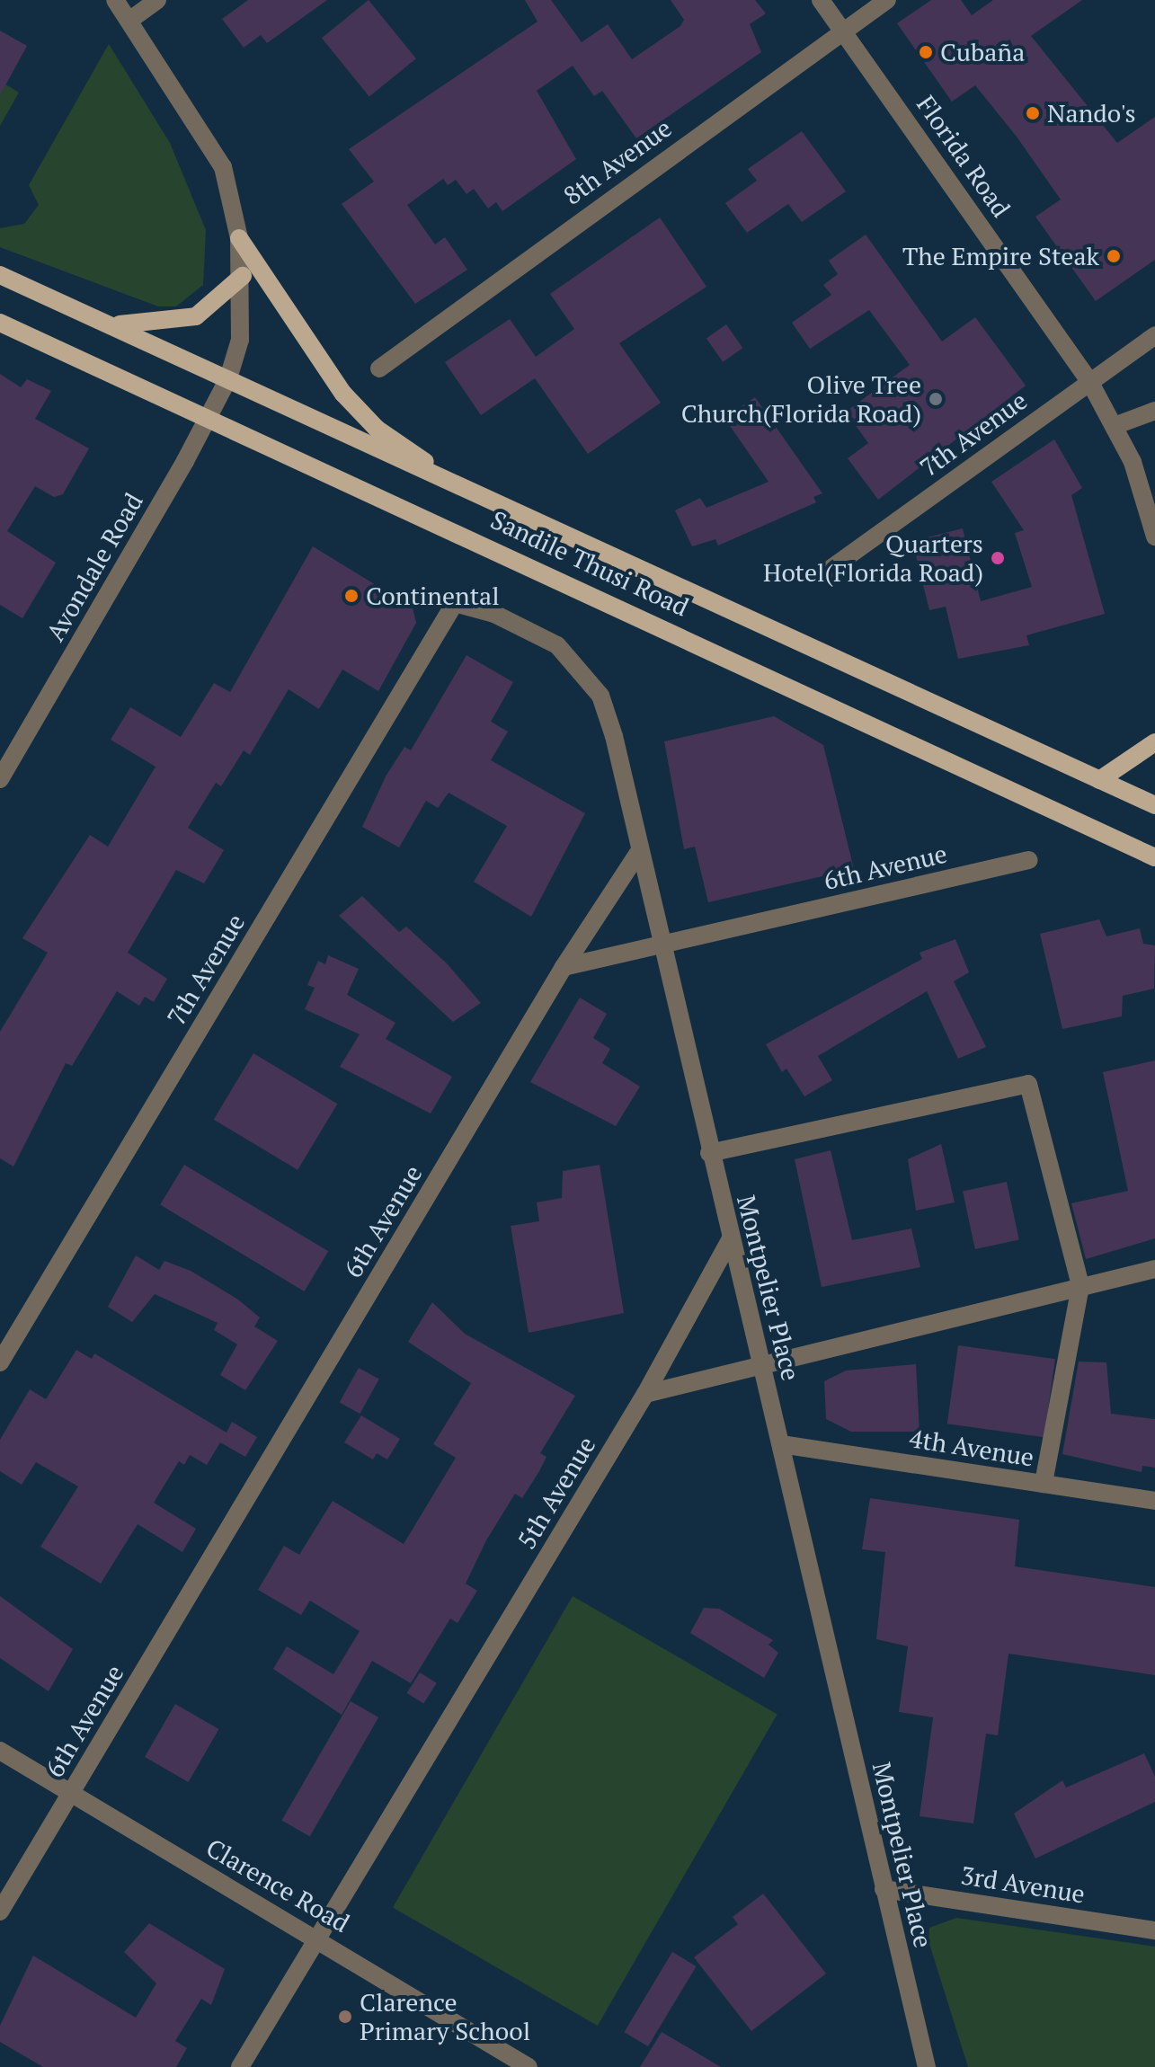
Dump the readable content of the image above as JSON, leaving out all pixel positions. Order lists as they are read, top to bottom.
{
  "streets": {
    "main road": ["Sandile Thusi Road"],
    "street": [
      "Florida Road",
      "8th Avenue",
      "7th Avenue",
      "Avondale Road",
      "6th Avenue",
      "Montpelier Place",
      "4th Avenue",
      "5th Avenue",
      "3rd Avenue",
      "Clarence Road"
    ]
  },
  "crossings": [
    ["Florida Road", "8th Avenue"],
    ["Florida Road", "7th Avenue"],
    ["7th Avenue", "Montpelier Place"],
    ["Sandile Thusi Road", "Avondale Road"],
    ["6th Avenue", "Montpelier Place"],
    ["6th Avenue", "Clarence Road"],
    ["Montpelier Place", "4th Avenue"],
    ["Montpelier Place", "5th Avenue"],
    ["Montpelier Place", "3rd Avenue"],
    ["5th Avenue", "Clarence Road"]
  ],
  "places": [
    "Cubaña",
    "Nando's",
    "The Empire Steak",
    "Olive Tree Church(Florida Road)",
    "Quarters Hotel(Florida Road)",
    "Continental",
    "Clarence Primary School"
  ]
}
